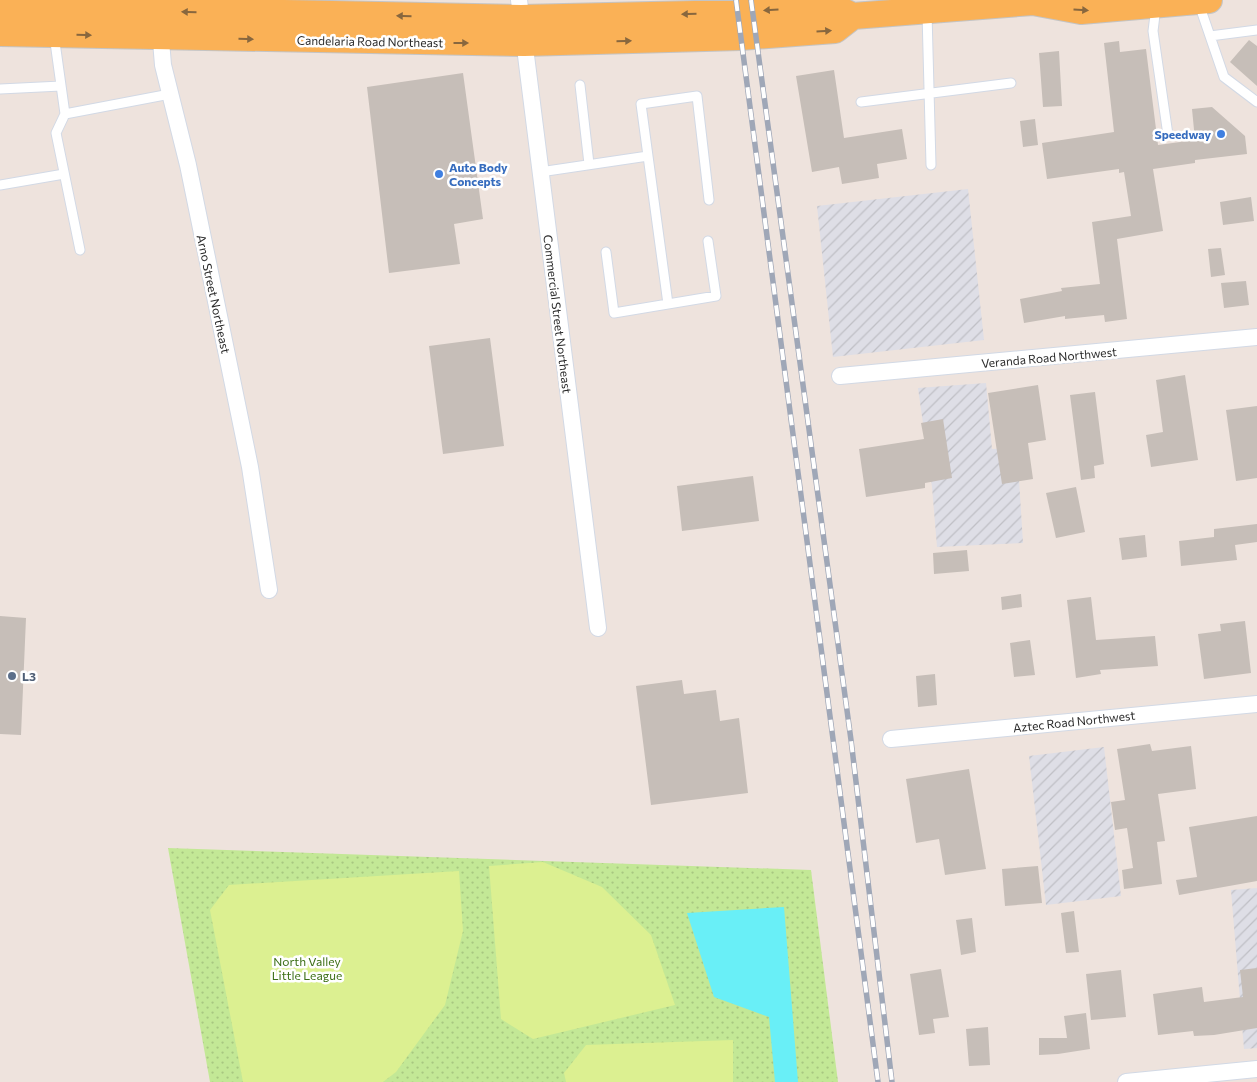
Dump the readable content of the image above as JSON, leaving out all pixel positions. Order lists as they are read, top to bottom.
{
  "streets": {
    "main road": ["Candelaria Road Northeast"],
    "street": [
      "Arno Street Northeast",
      "Commercial Street Northeast",
      "Veranda Road Northwest",
      "Aztec Road Northwest"
    ]
  },
  "crossings": [
    ["Candelaria Road Northeast", "Arno Street Northeast"],
    ["Candelaria Road Northeast", "Commercial Street Northeast"]
  ],
  "parks": ["North Valley Little League"],
  "places": ["Speedway", "Auto Body Concepts", "L3"]
}
